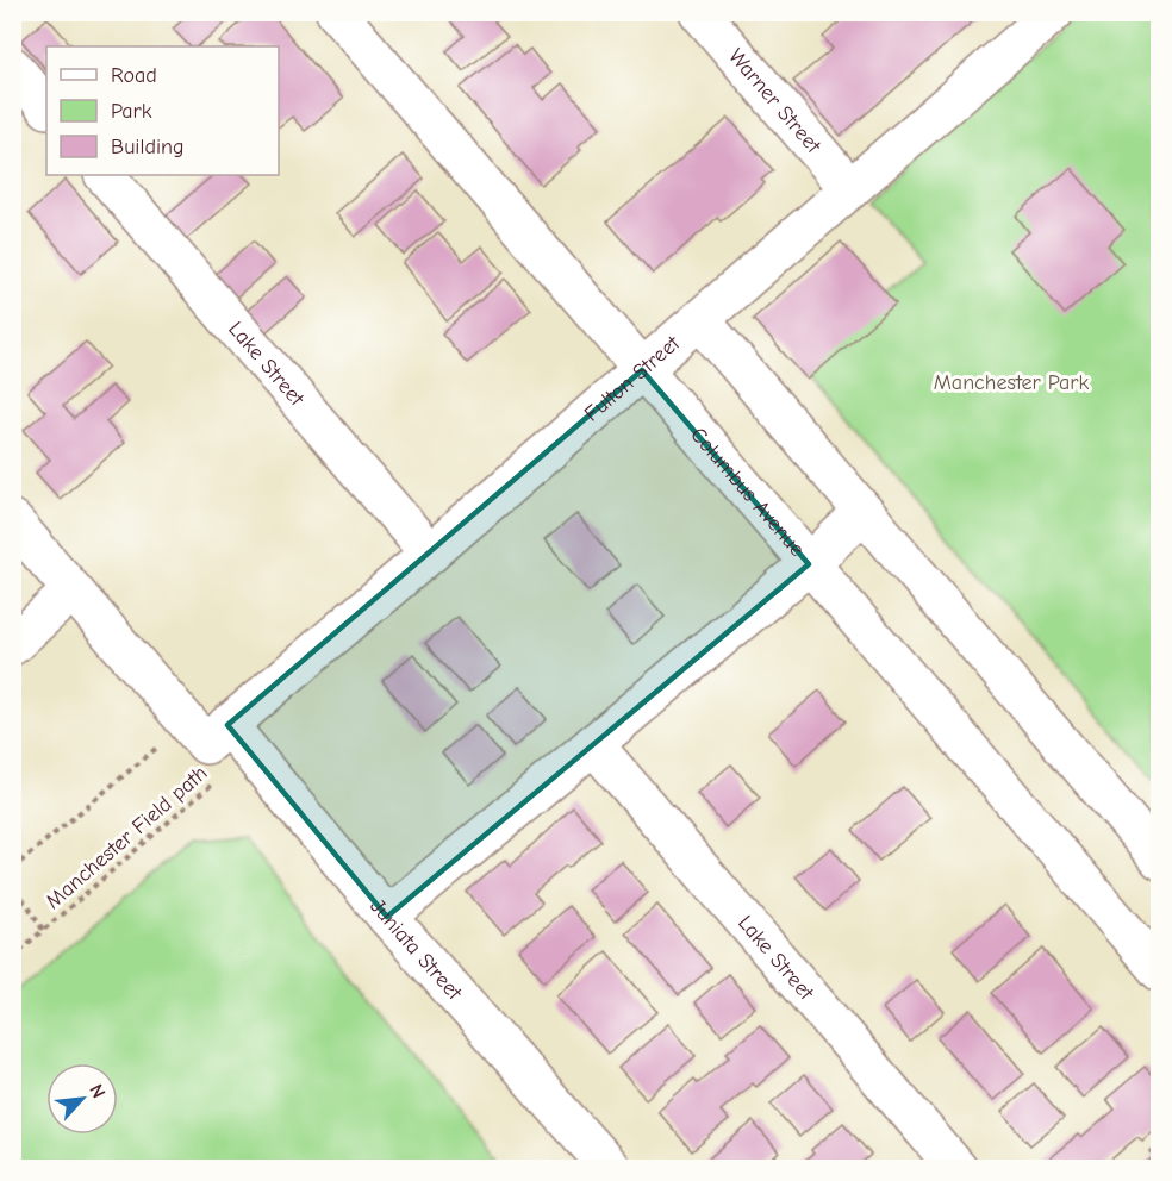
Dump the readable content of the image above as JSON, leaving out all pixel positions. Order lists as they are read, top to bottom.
{
  "streets": {
    "street": [
      "Warner Street",
      "Lake Street",
      "Fulton Street",
      "Columbus Avenue",
      "Juniata Street"
    ],
    "path": ["Manchester Field path"]
  },
  "crossings": [
    ["Warner Street", "Fulton Street"],
    ["Lake Street", "Fulton Street"],
    ["Fulton Street", "Columbus Avenue"],
    ["Fulton Street", "Manchester Field path"],
    ["Fulton Street", "Juniata Street"],
    ["Manchester Field path", "Juniata Street"]
  ],
  "parks": ["Manchester Park"],
  "legend": ["Road", "Park", "Building"],
  "north": "top right"
}
